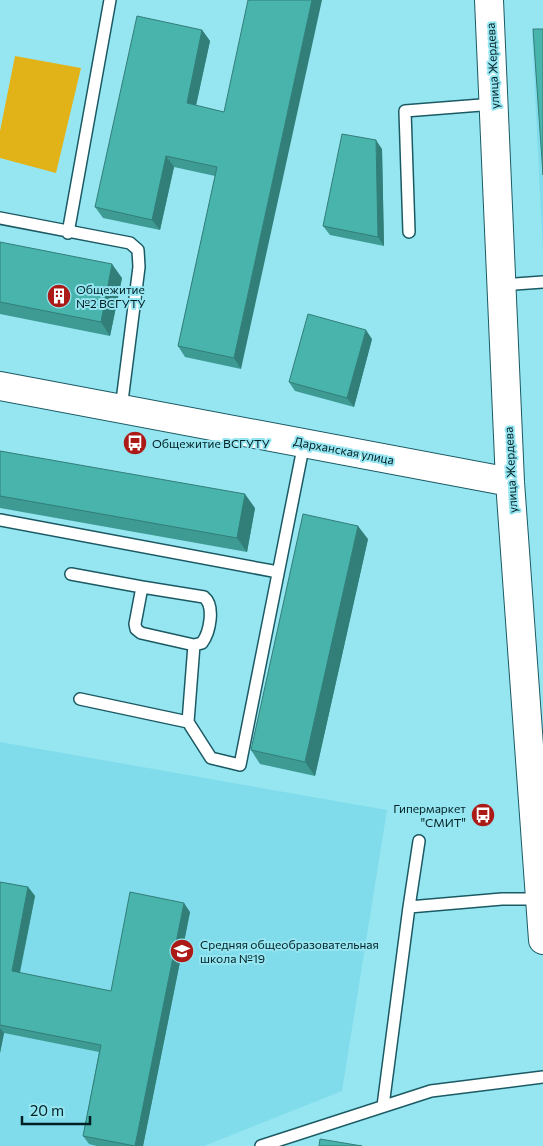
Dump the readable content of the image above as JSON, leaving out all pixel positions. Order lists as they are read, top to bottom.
{
  "streets": {
    "main road": ["улица Жердева", "Дарханская улица"]
  },
  "crossings": [
    ["улица Жердева", "Дарханская улица"]
  ],
  "places": {
    "building": ["Общежитие №2 ВСГУТУ"],
    "bus stop": ["Общежитие ВСГУТУ", "Гипермаркет \"СМИТ\""],
    "school or university": ["Средняя общеобразовательная школа №19"]
  },
  "scale_bar": "20 m"
}
